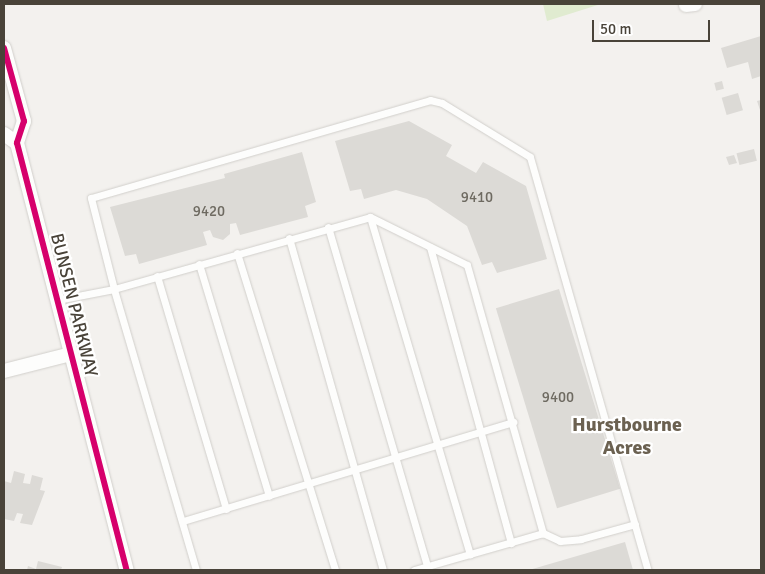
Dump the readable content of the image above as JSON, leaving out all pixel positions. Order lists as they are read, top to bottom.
{
  "streets": {
    "street": ["BUNSEN PARKWAY"]
  },
  "districts": ["Hurstbourne Acres"],
  "house_numbers": ["9410", "9420", "9400"],
  "scale_bar": "50 m"
}
